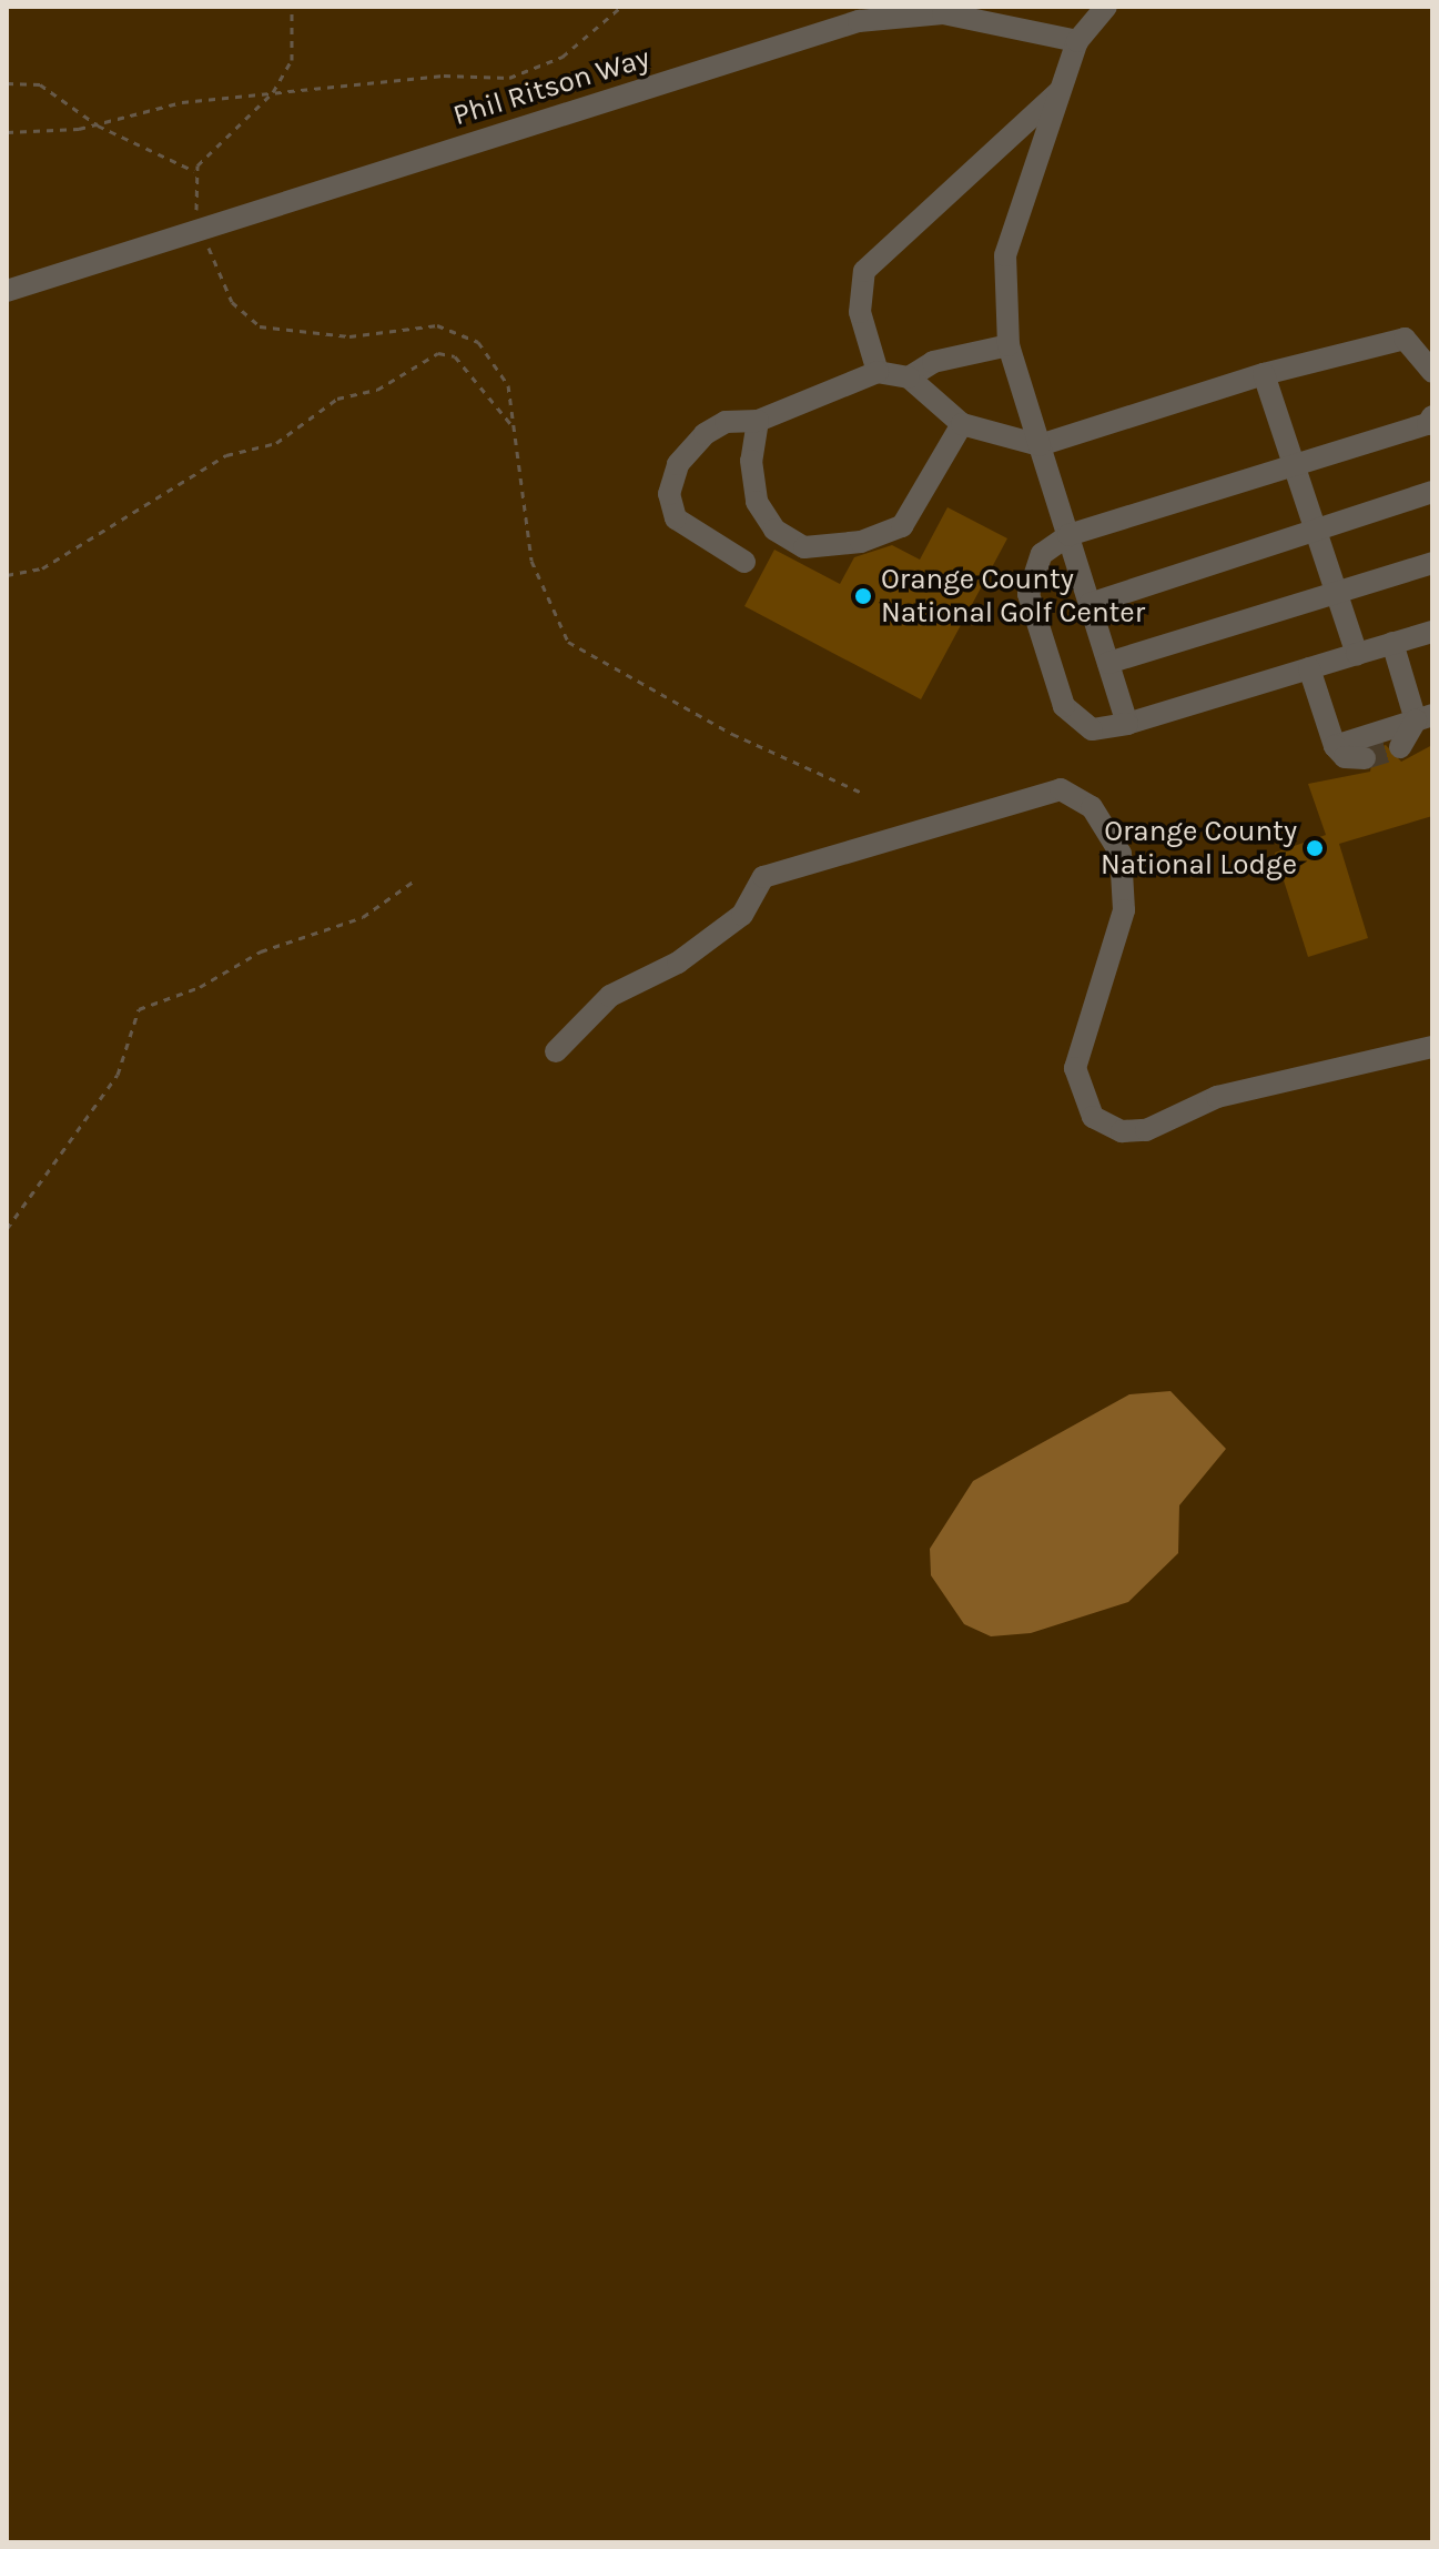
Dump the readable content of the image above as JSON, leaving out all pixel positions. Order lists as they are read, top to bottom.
{
  "streets": {
    "street": ["Phil Ritson Way"]
  },
  "places": ["Orange County National Golf Center", "Orange County National Lodge"]
}
